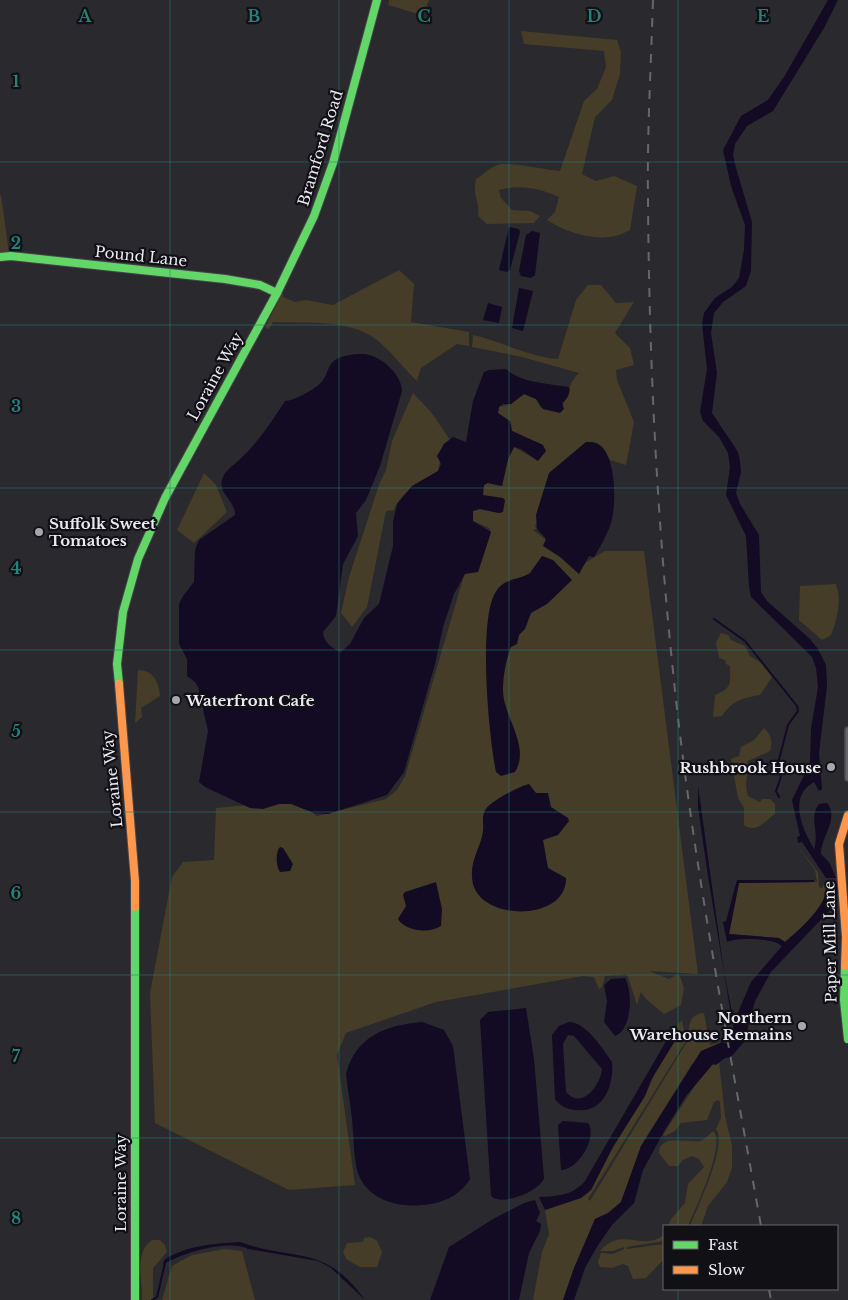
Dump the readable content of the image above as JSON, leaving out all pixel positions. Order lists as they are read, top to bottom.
{
  "streets": {
    "main road": [
      "Bramford Road",
      "Pound Lane",
      "Loraine Way",
      "Paper Mill Lane"
    ]
  },
  "crossings": [
    ["Bramford Road", "Pound Lane"],
    ["Bramford Road", "Loraine Way"],
    ["Pound Lane", "Loraine Way"]
  ],
  "places": [
    "Suffolk Sweet Tomatoes",
    "Waterfront Cafe",
    "Rushbrook House",
    "Northern Warehouse Remains"
  ],
  "legend": ["Fast", "Slow"],
  "grid": {
    "columns": [
      "A",
      "B",
      "C",
      "D",
      "E"
    ],
    "rows": [
      "1",
      "2",
      "3",
      "4",
      "5",
      "6",
      "7",
      "8"
    ]
  }
}
